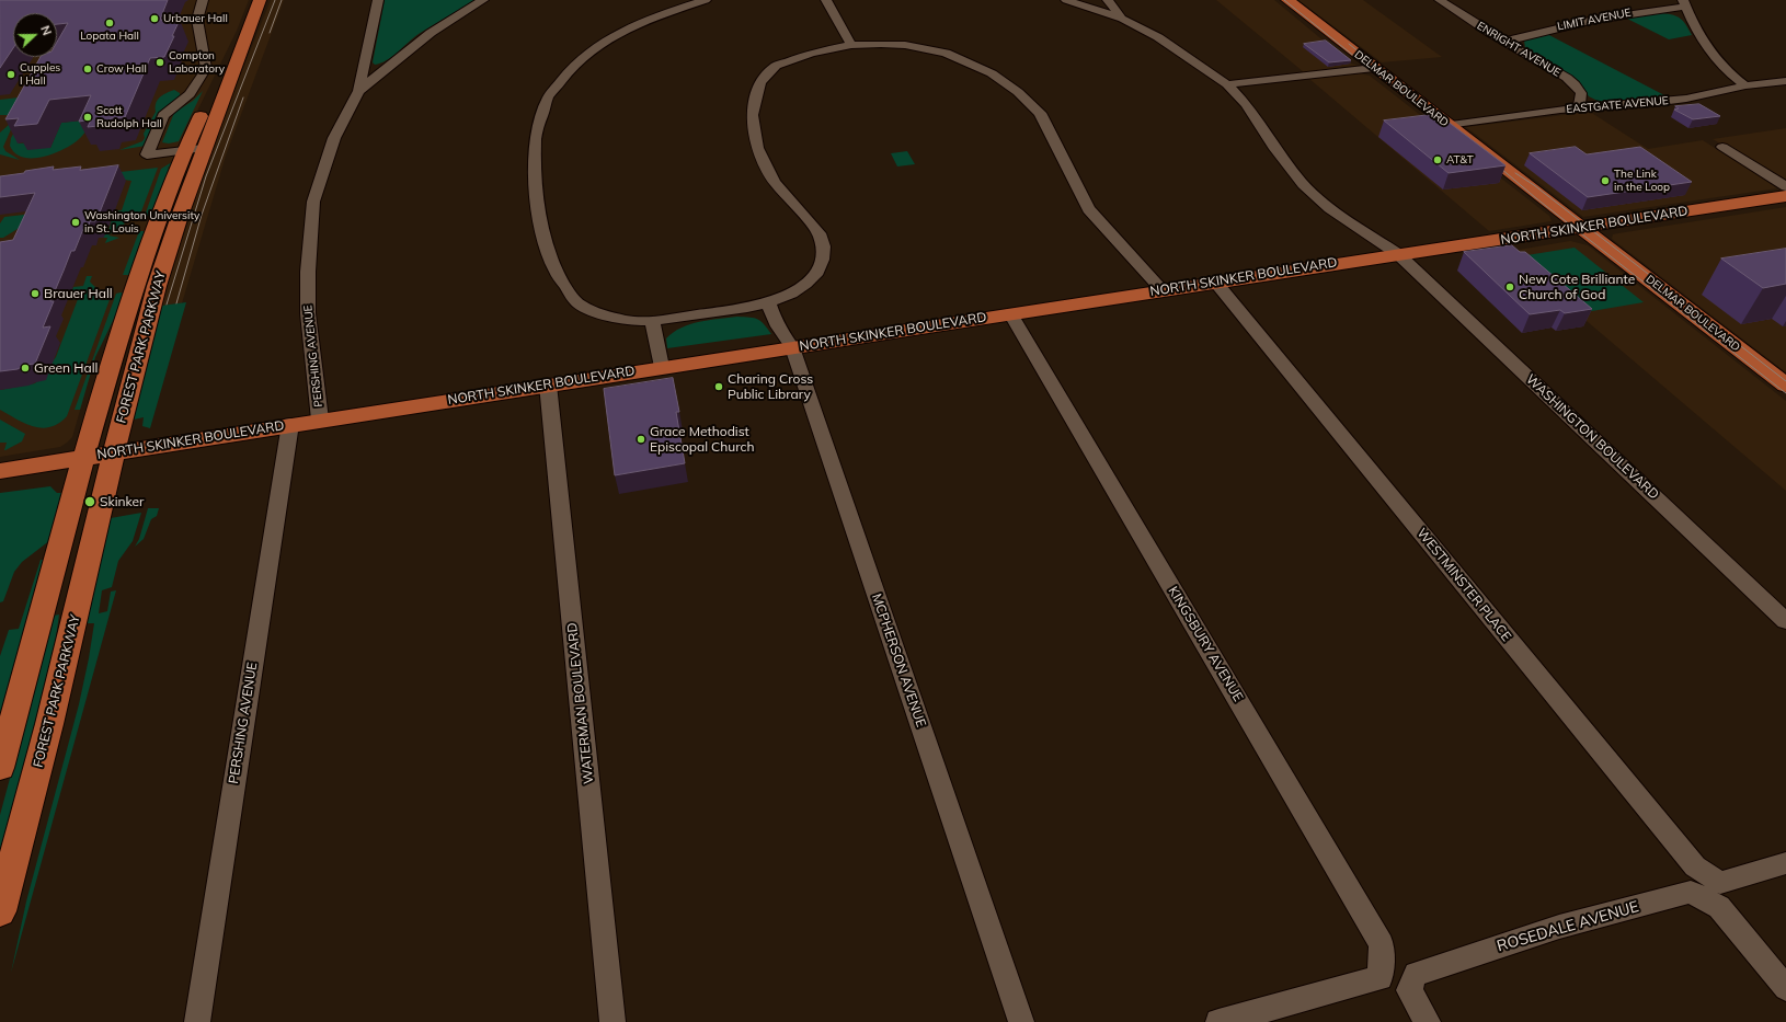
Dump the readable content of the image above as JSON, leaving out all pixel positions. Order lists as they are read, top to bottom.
{
  "streets": {
    "main road": ["DELMAR BOULEVARD", "NORTH SKINKER BOULEVARD", "FOREST PARK PARKWAY"],
    "street": [
      "LIMIT AVENUE",
      "ENRIGHT AVENUE",
      "EASTGATE AVENUE",
      "PERSHING AVENUE",
      "WASHINGTON BOULEVARD",
      "WESTMINSTER PLACE",
      "KINGSBURY AVENUE",
      "MCPHERSON AVENUE",
      "WATERMAN BOULEVARD",
      "ROSEDALE AVENUE"
    ]
  },
  "crossings": [
    ["LIMIT AVENUE", "ENRIGHT AVENUE"],
    ["ENRIGHT AVENUE", "EASTGATE AVENUE"],
    ["DELMAR BOULEVARD", "EASTGATE AVENUE"],
    ["DELMAR BOULEVARD", "NORTH SKINKER BOULEVARD"],
    ["NORTH SKINKER BOULEVARD", "FOREST PARK PARKWAY"],
    ["NORTH SKINKER BOULEVARD", "PERSHING AVENUE"],
    ["NORTH SKINKER BOULEVARD", "WASHINGTON BOULEVARD"],
    ["NORTH SKINKER BOULEVARD", "WESTMINSTER PLACE"],
    ["NORTH SKINKER BOULEVARD", "KINGSBURY AVENUE"],
    ["NORTH SKINKER BOULEVARD", "MCPHERSON AVENUE"],
    ["NORTH SKINKER BOULEVARD", "WATERMAN BOULEVARD"],
    ["WESTMINSTER PLACE", "ROSEDALE AVENUE"]
  ],
  "places": [
    "Urbauer Hall",
    "Lopata Hall",
    "Compton Laboratory",
    "Crow Hall",
    "Cupples I Hall",
    "Scott Rudolph Hall",
    "AT&T",
    "The Link in the Loop",
    "Washington University in St. Louis",
    "New Cote Brilliante Church of God",
    "Brauer Hall",
    "Green Hall",
    "Charing Cross Public Library",
    "Grace Methodist Episcopal Church",
    "Skinker"
  ],
  "north": "right"
}
